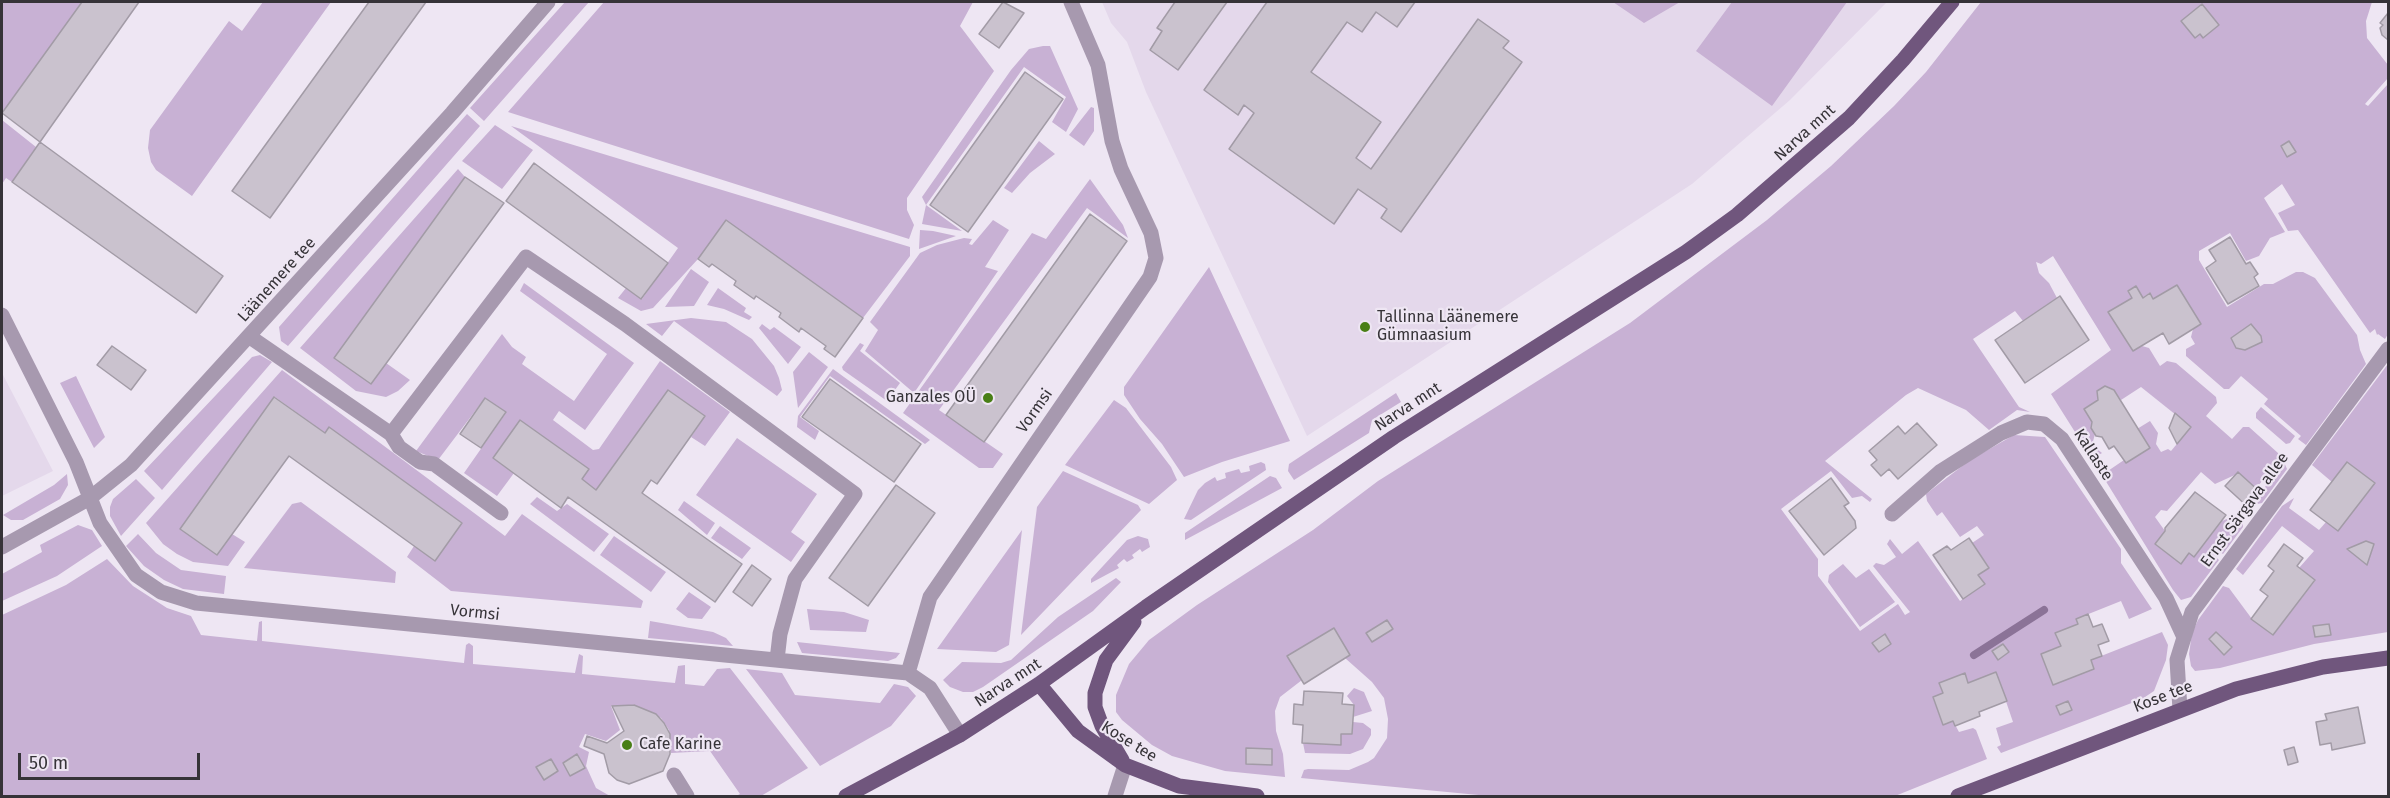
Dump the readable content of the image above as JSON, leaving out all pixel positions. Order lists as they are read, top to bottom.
{
  "streets": {
    "main road": ["Narva mnt", "Kose tee"],
    "street": [
      "Läänemere tee",
      "Vormsi",
      "Kallaste",
      "Ernst Särgava allee"
    ]
  },
  "crossings": [
    ["Narva mnt", "Kose tee"],
    ["Läänemere tee", "Vormsi"],
    ["Kallaste", "Ernst Särgava allee"],
    ["Ernst Särgava allee", "Kose tee"]
  ],
  "places": ["Tallinna Läänemere Gümnaasium", "Ganzales OÜ", "Cafe Karine"],
  "scale_bar": "50 m"
}
